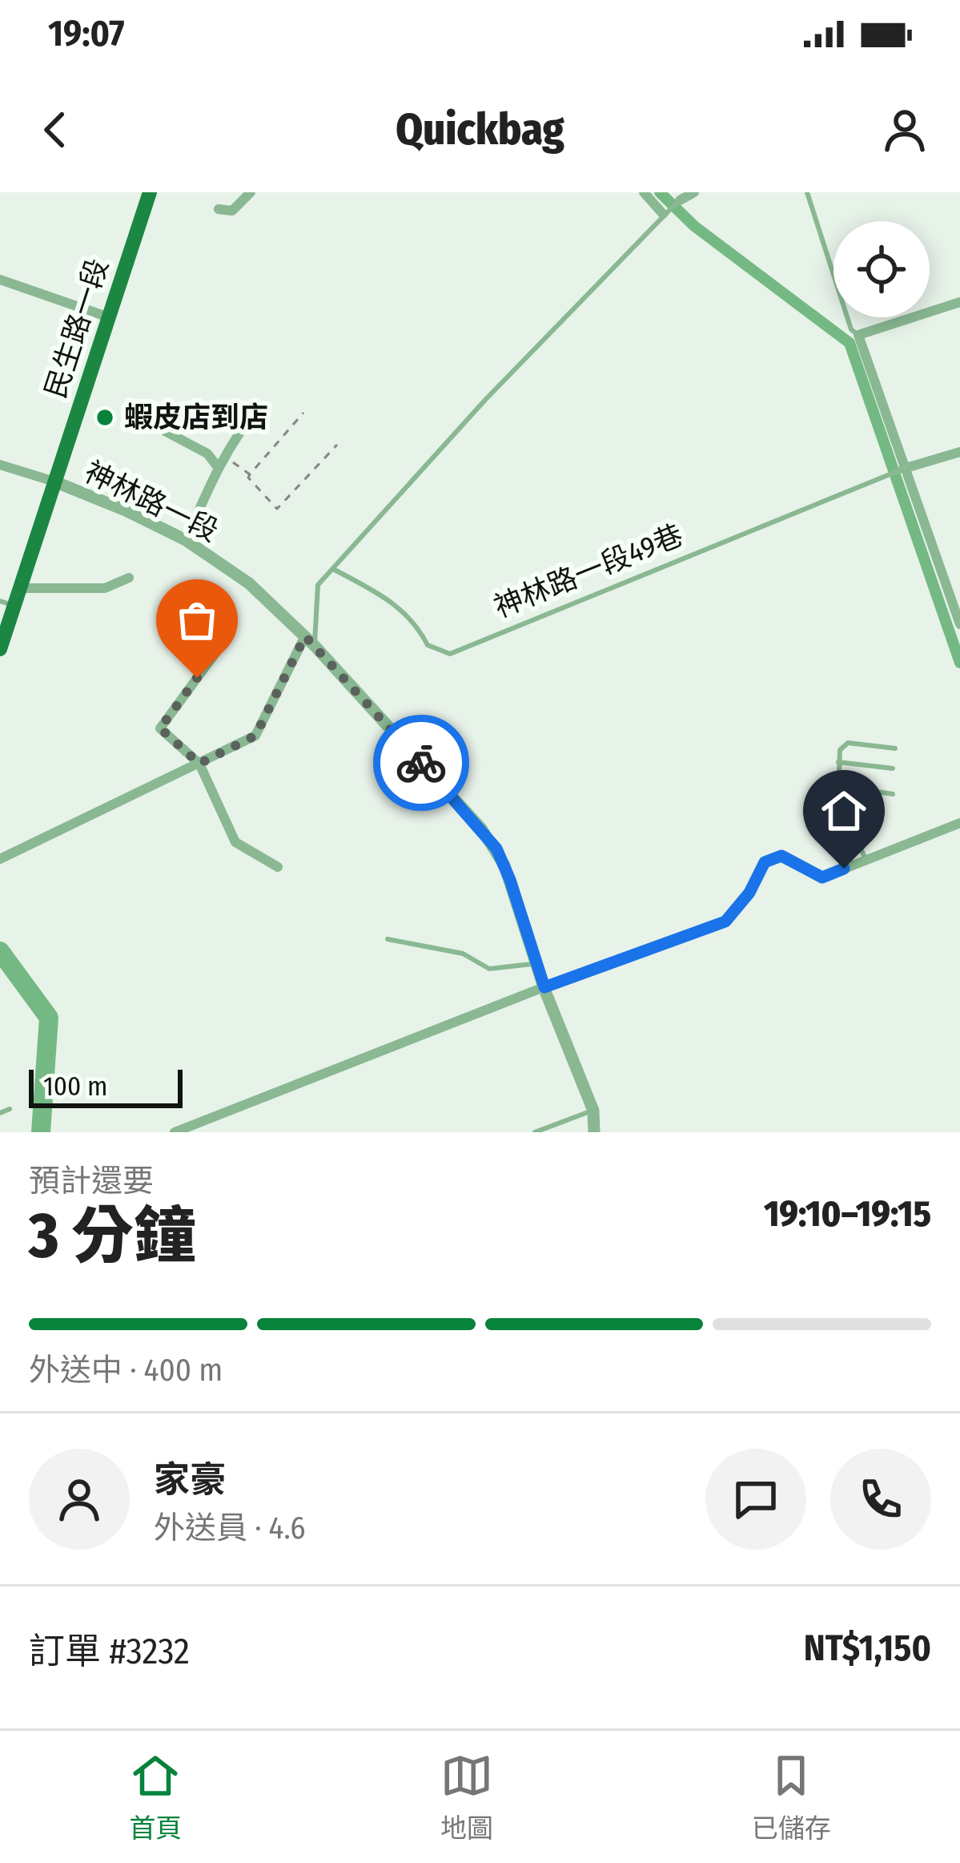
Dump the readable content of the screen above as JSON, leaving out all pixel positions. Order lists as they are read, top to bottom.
{
  "streets": {
    "main road": ["民生路一段"],
    "street": ["神林路一段"],
    "lane": ["神林路一段49巷"]
  },
  "crossings": [
    ["民生路一段", "神林路一段"]
  ],
  "places": ["蝦皮店到店"],
  "scale_bar": "100 m",
  "page": {
    "status": "19:07",
    "header": "Quickbag",
    "scale": "100 m",
    "heading": ["3 分鐘", "預計還要", "19:10–19:15"],
    "panel": [
      "家豪",
      "外送員 · 4.6",
      "訂單 #3232",
      "NT$1,150"
    ],
    "bar": "外送中 · 400 m",
    "tabs": ["首頁", "地圖", "已儲存"]
  }
}
